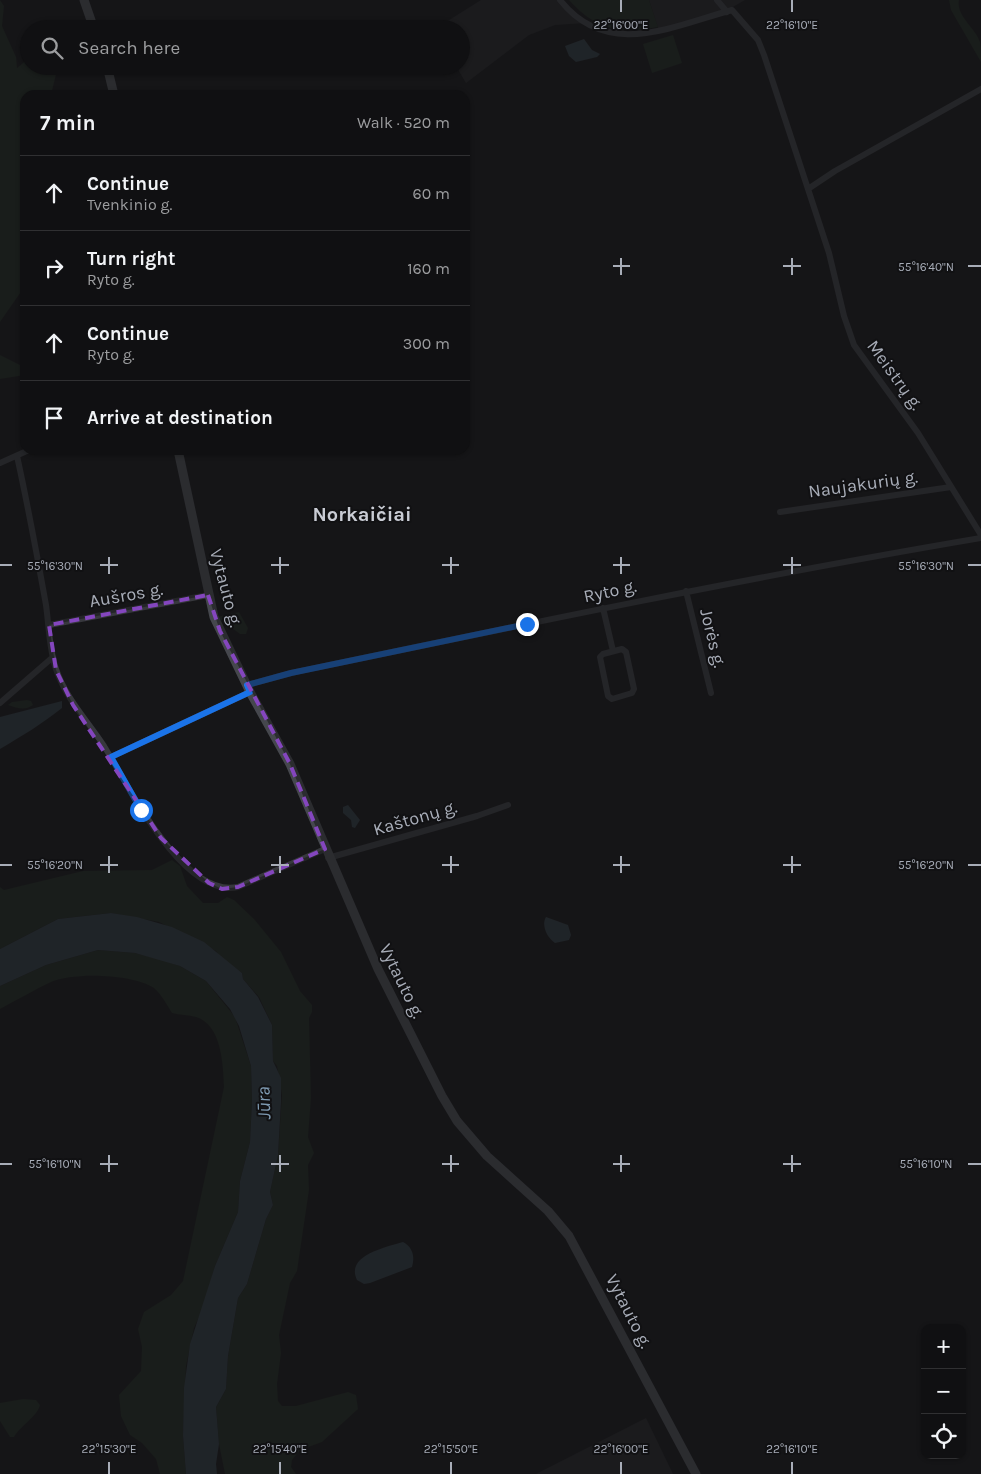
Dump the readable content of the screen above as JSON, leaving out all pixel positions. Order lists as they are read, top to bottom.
{
  "streets": {
    "main road": ["Vytauto g."],
    "street": [
      "Meistrų g.",
      "Naujakurių g.",
      "Ryto g.",
      "Aušros g.",
      "Jorės g.",
      "Kaštonų g."
    ]
  },
  "crossings": [
    ["Meistrų g.", "Naujakurių g."],
    ["Meistrų g.", "Ryto g."],
    ["Vytauto g.", "Ryto g."],
    ["Vytauto g.", "Aušros g."],
    ["Vytauto g.", "Kaštonų g."],
    ["Ryto g.", "Jorės g."]
  ],
  "districts": ["Norkaičiai"],
  "water": ["Jūra"],
  "page": {
    "search": "Search here",
    "heading": ["7 min", "Walk · 520 m"],
    "list": [
      ["Continue", "Tvenkinio g.", "60 m"],
      ["Turn right", "Ryto g.", "160 m"],
      ["Continue", "Ryto g.", "300 m"],
      "Arrive at destination"
    ],
    "map_buttons": ["+", "−"]
  },
  "coordinates": [
    "22°16'00\"E",
    "22°16'10\"E",
    "55°16'40\"N",
    "55°16'30\"N",
    "55°16'20\"N",
    "55°16'10\"N",
    "22°15'30\"E",
    "22°15'40\"E",
    "22°15'50\"E"
  ]
}
